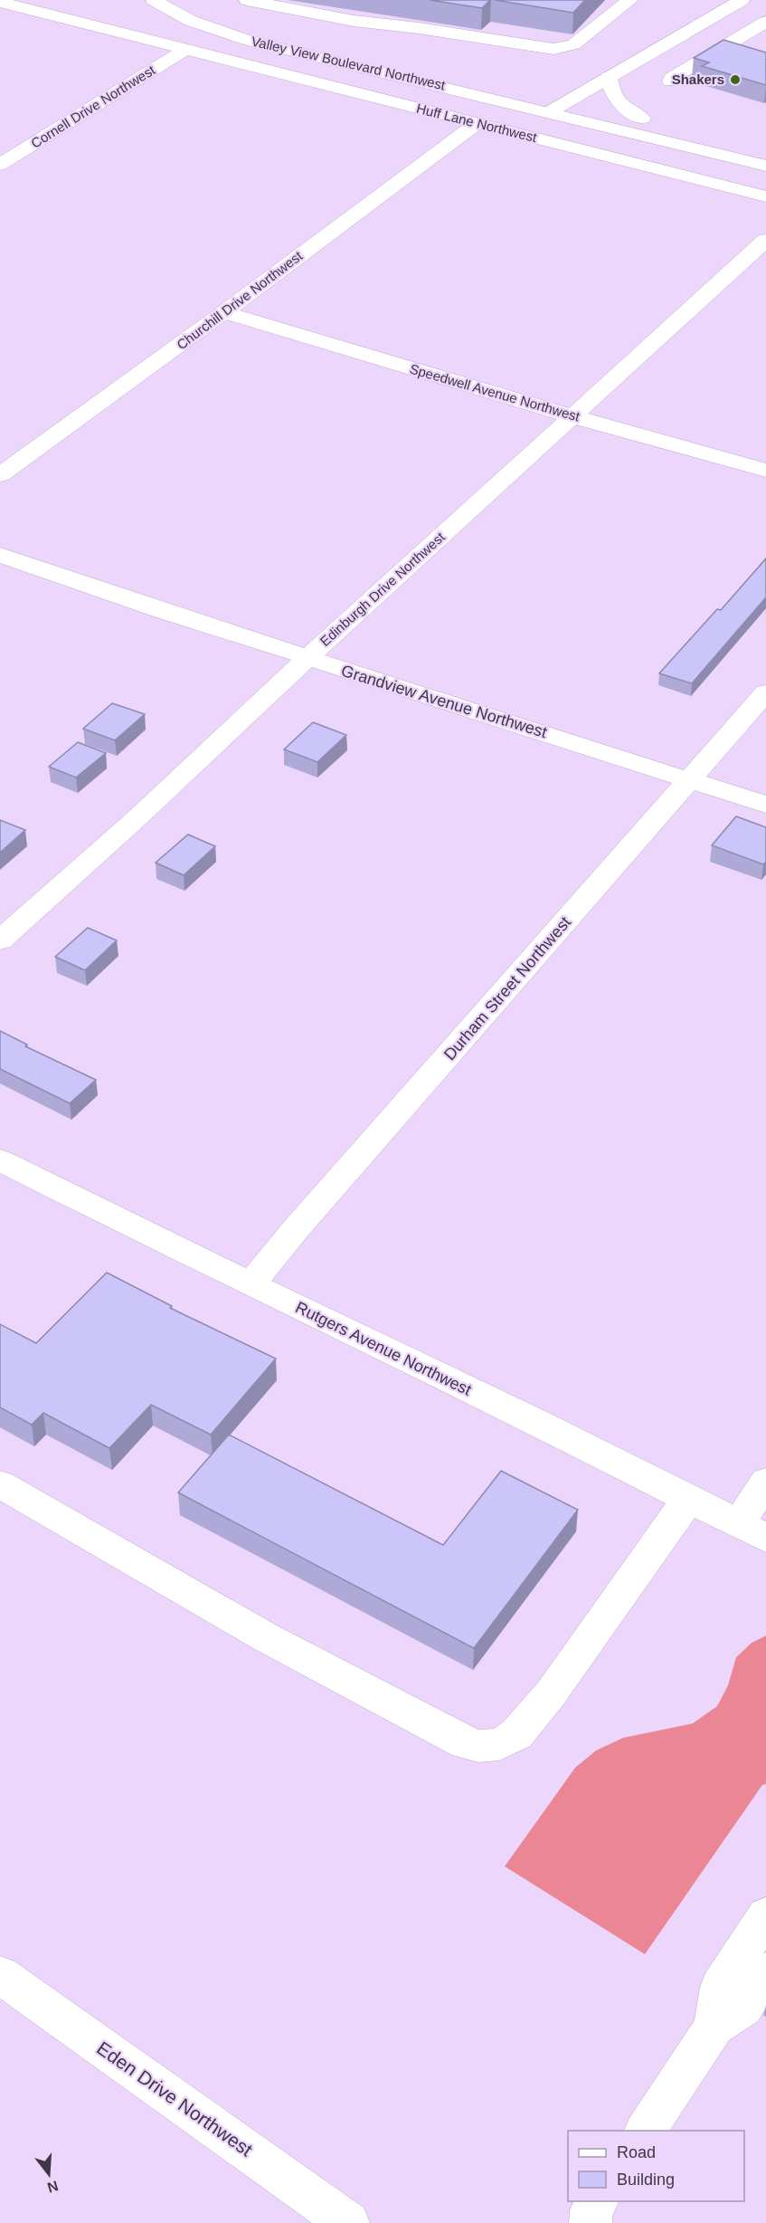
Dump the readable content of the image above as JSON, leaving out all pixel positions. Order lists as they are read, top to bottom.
{
  "streets": {
    "street": [
      "Valley View Boulevard Northwest",
      "Cornell Drive Northwest",
      "Huff Lane Northwest",
      "Churchill Drive Northwest",
      "Speedwell Avenue Northwest",
      "Edinburgh Drive Northwest",
      "Grandview Avenue Northwest",
      "Durham Street Northwest",
      "Rutgers Avenue Northwest",
      "Eden Drive Northwest"
    ]
  },
  "crossings": [
    ["Cornell Drive Northwest", "Huff Lane Northwest"],
    ["Huff Lane Northwest", "Churchill Drive Northwest"],
    ["Churchill Drive Northwest", "Speedwell Avenue Northwest"],
    ["Speedwell Avenue Northwest", "Edinburgh Drive Northwest"],
    ["Edinburgh Drive Northwest", "Grandview Avenue Northwest"],
    ["Grandview Avenue Northwest", "Durham Street Northwest"],
    ["Durham Street Northwest", "Rutgers Avenue Northwest"]
  ],
  "places": ["Shakers"],
  "legend": ["Road", "Building"],
  "north": "bottom"
}
